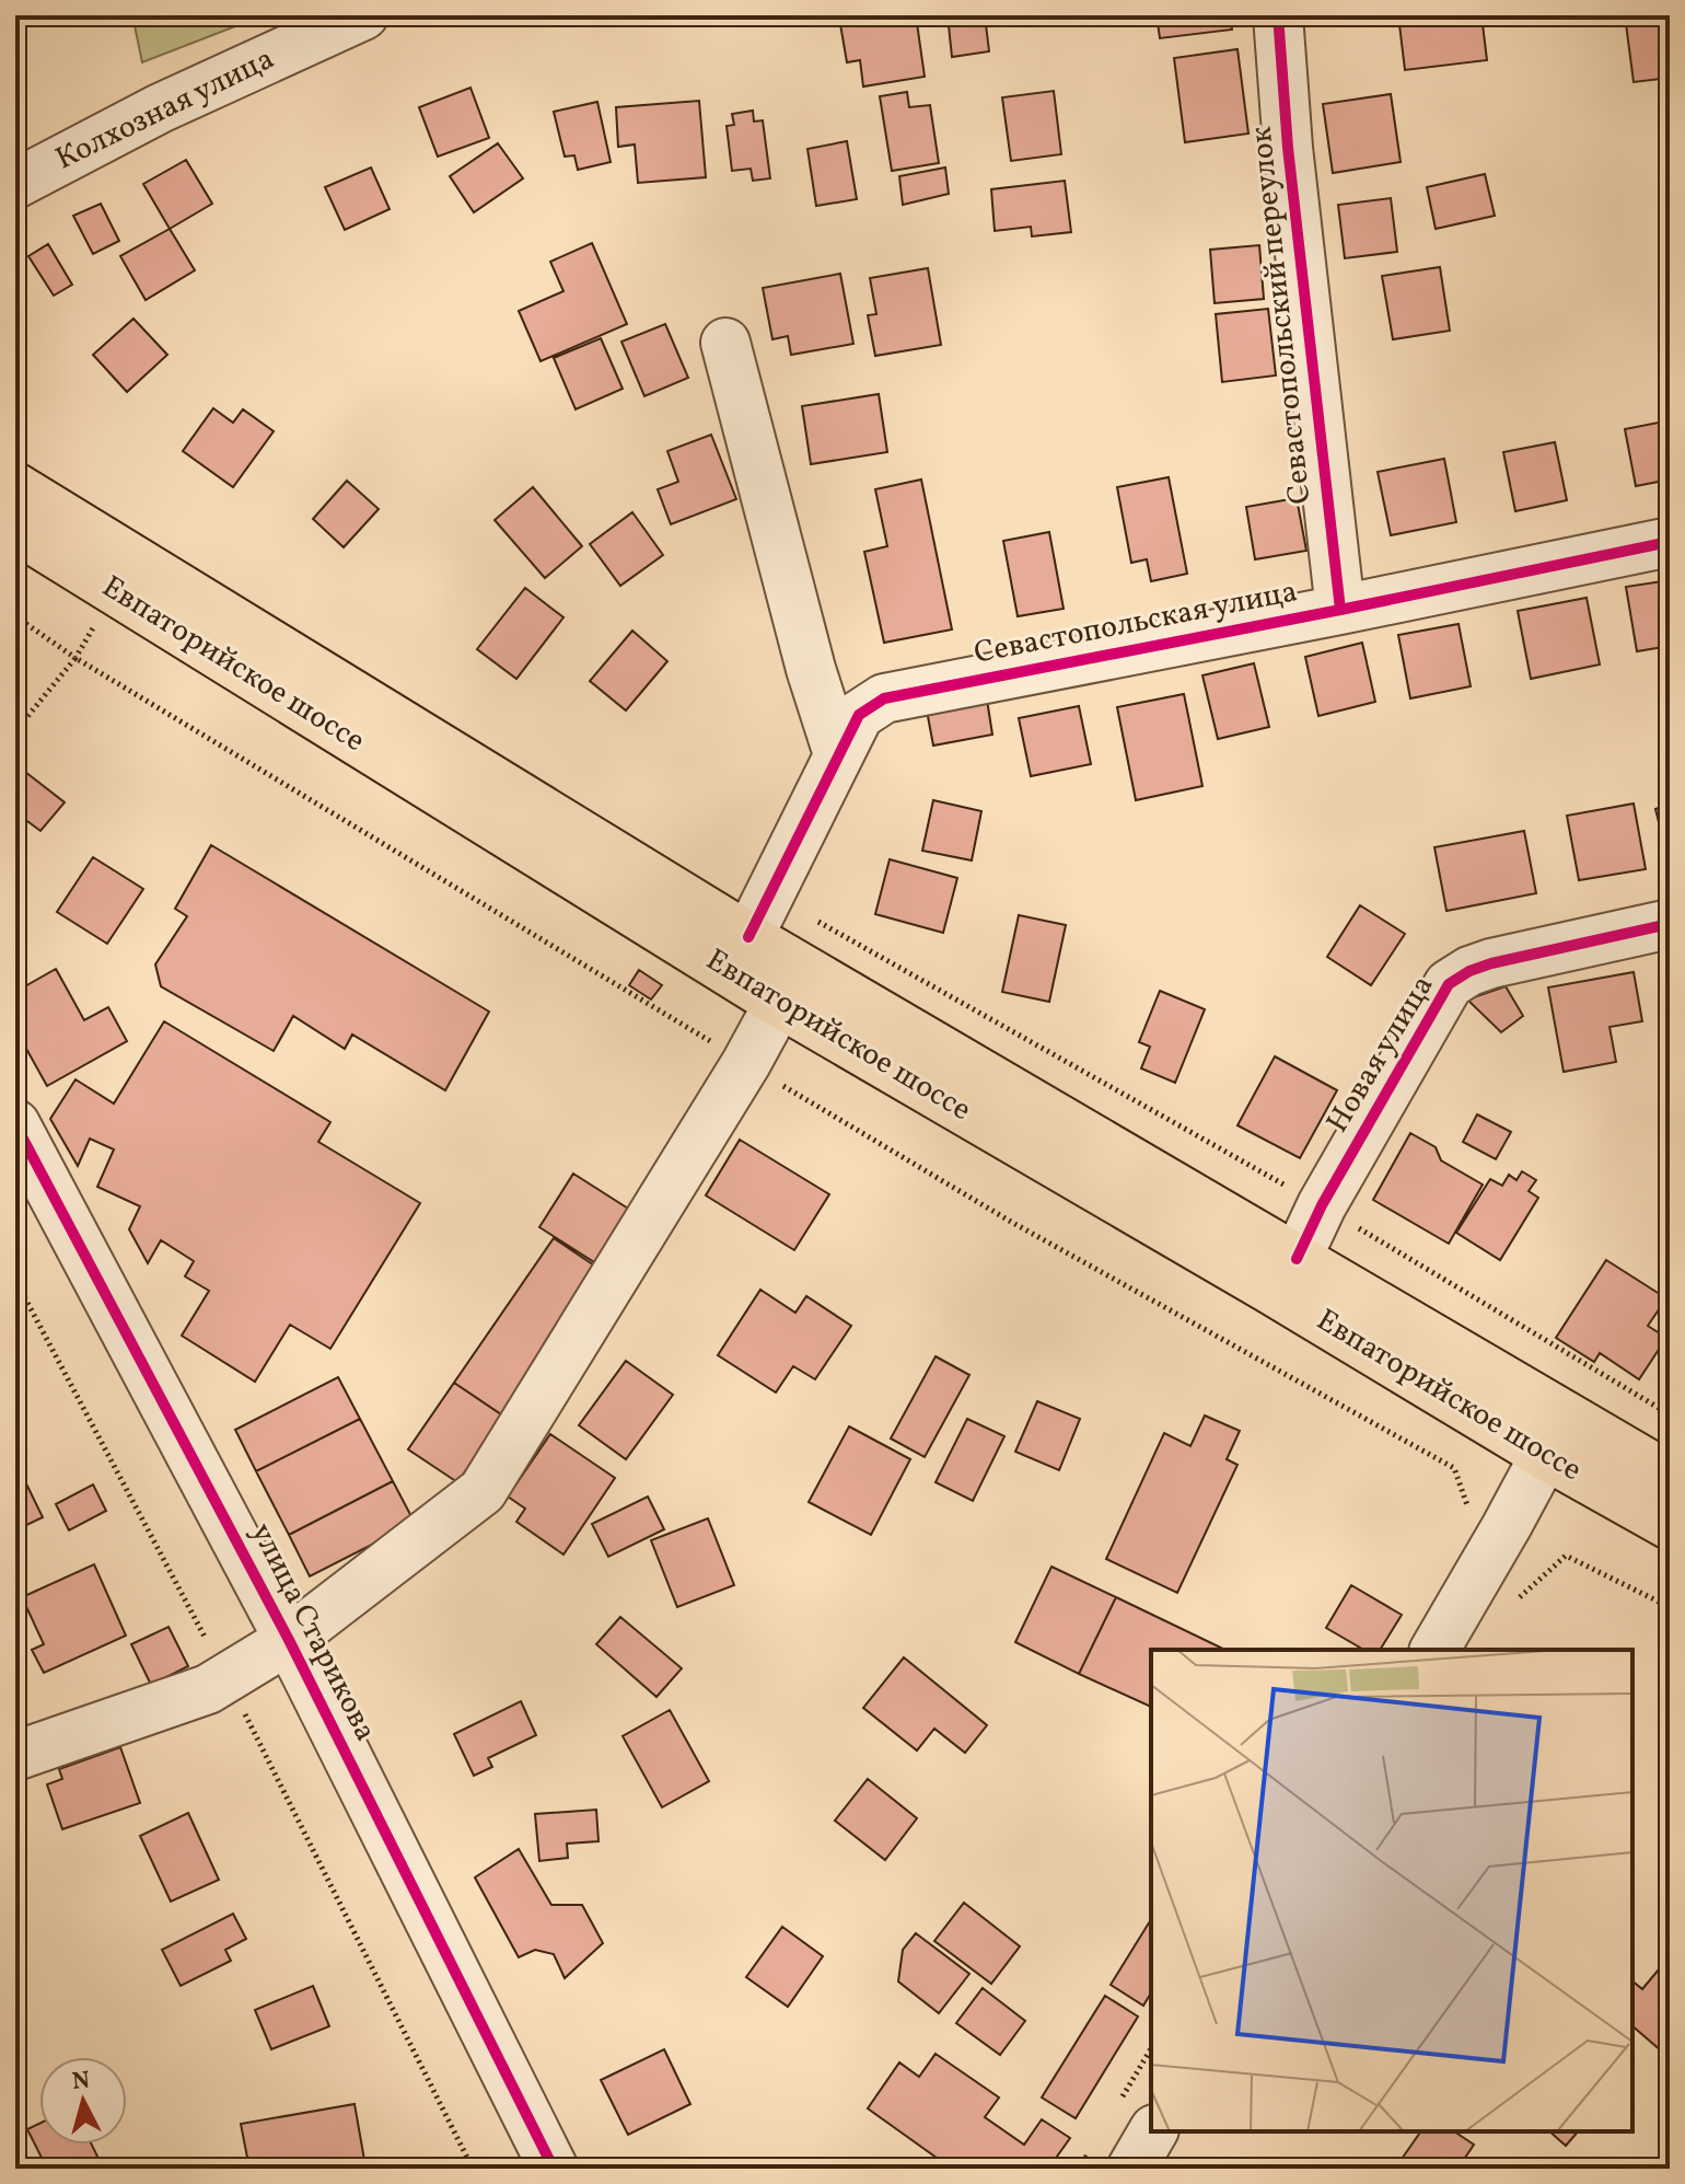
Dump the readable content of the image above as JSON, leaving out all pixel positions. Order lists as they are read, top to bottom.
{
  "streets": {
    "main road": ["Евпаторийское шоссе"],
    "street": [
      "Колхозная улица",
      "Севастопольский переулок",
      "Севастопольская улица",
      "Новая улица",
      "улица Старикова"
    ]
  },
  "crossings": [
    ["Севастопольский переулок", "Севастопольская улица"],
    ["Севастопольская улица", "Евпаторийское шоссе"],
    ["Евпаторийское шоссе", "Новая улица"]
  ],
  "north": "top"
}
